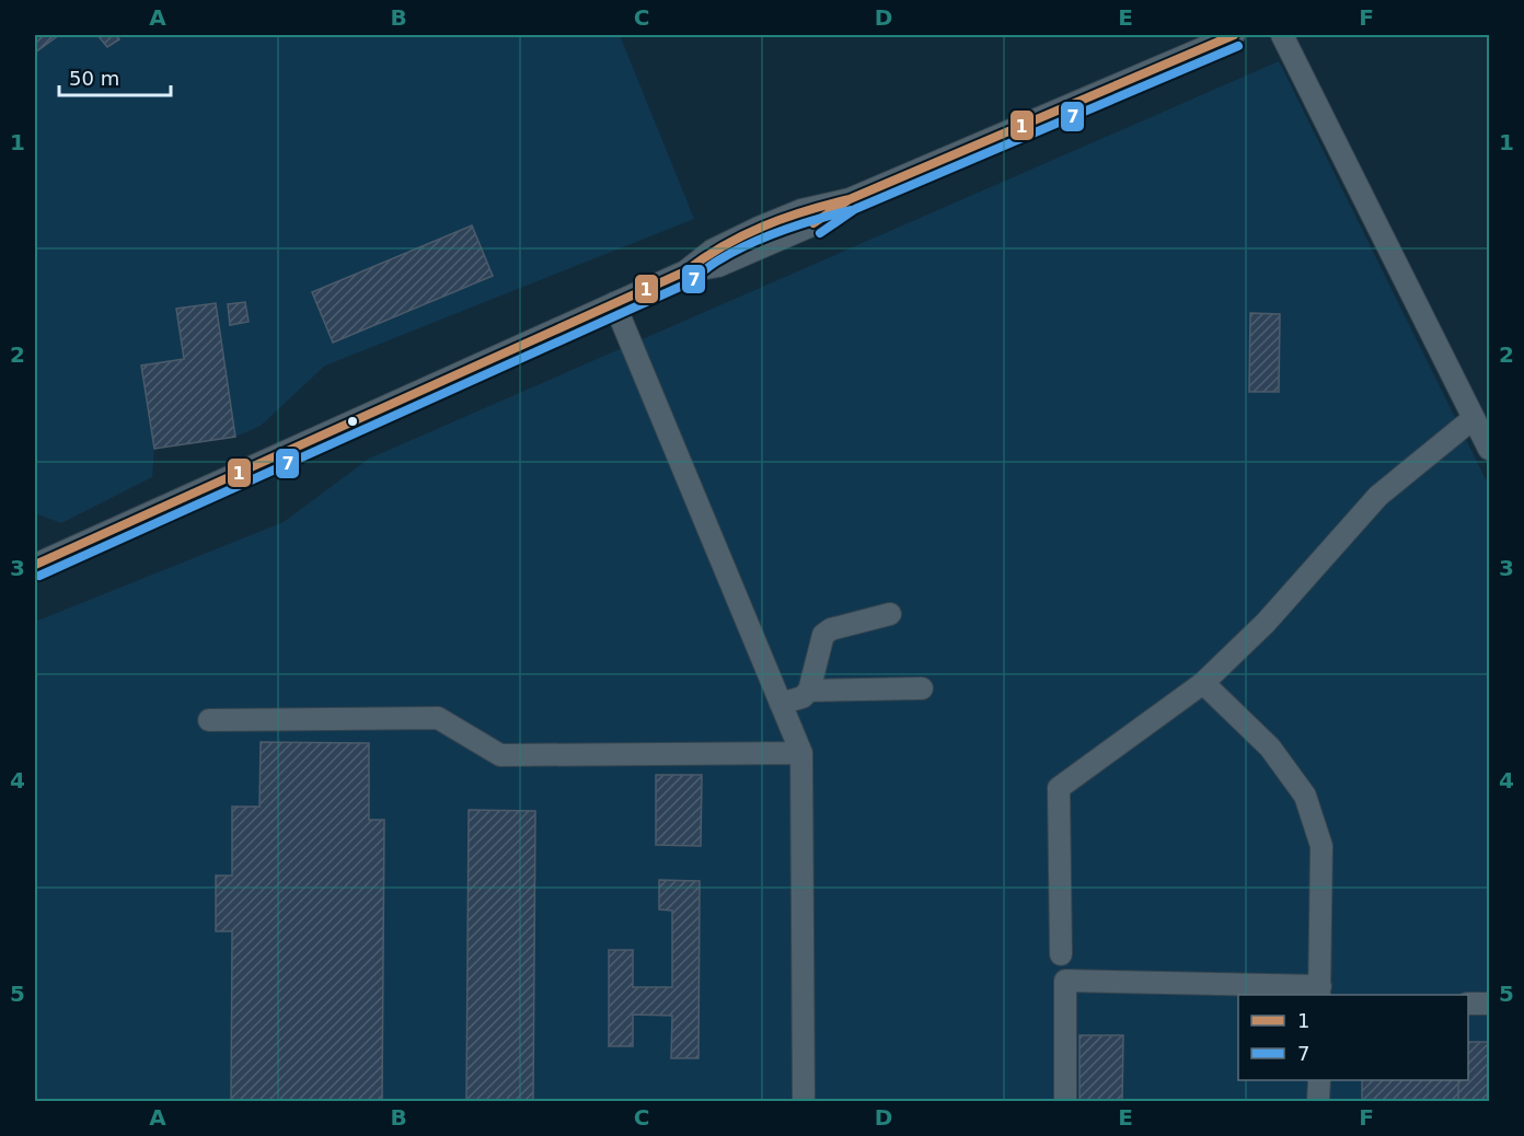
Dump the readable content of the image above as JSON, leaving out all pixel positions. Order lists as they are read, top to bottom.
{
  "lines": ["transit line 1", "transit line 7"],
  "legend": ["1", "7"],
  "scale_bar": "50 m",
  "grid": {
    "columns": [
      "A",
      "B",
      "C",
      "D",
      "E",
      "F"
    ],
    "rows": [
      "1",
      "2",
      "3",
      "4",
      "5"
    ]
  }
}
